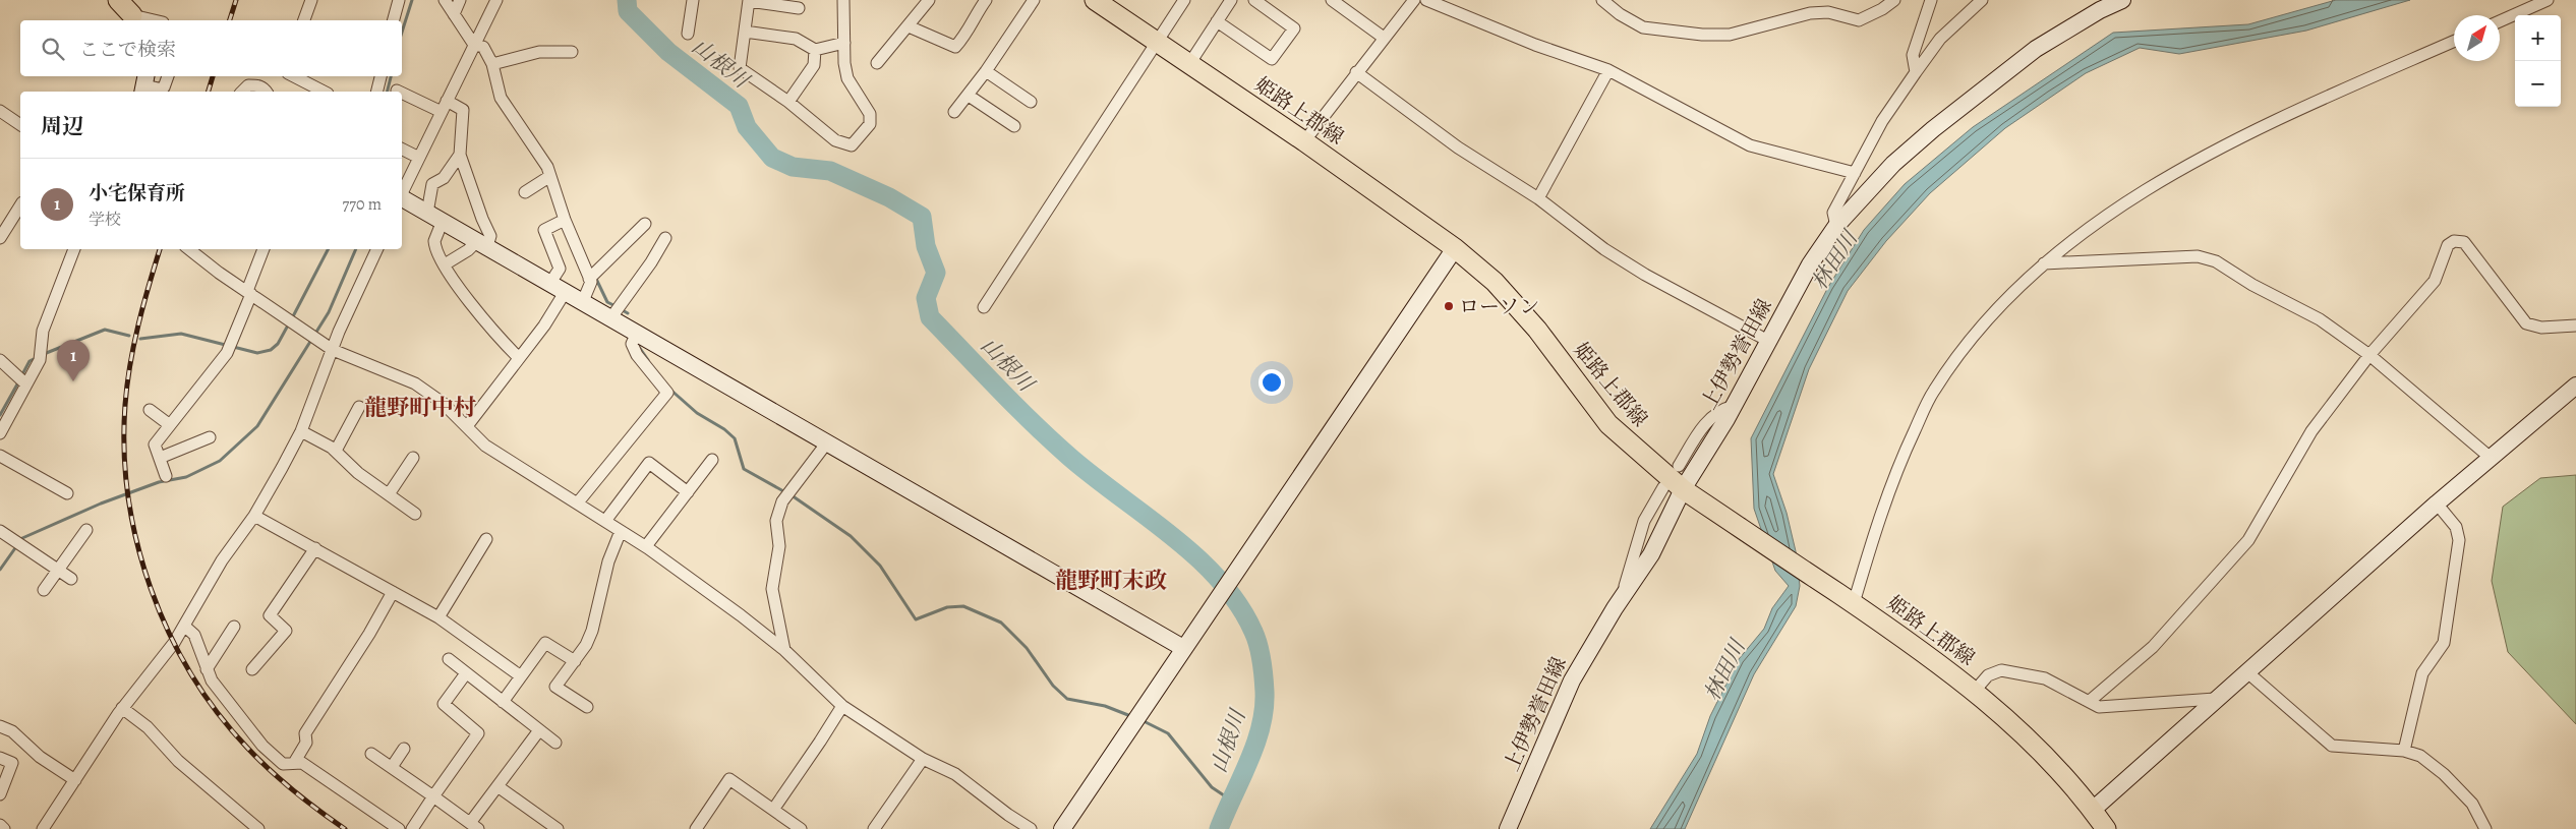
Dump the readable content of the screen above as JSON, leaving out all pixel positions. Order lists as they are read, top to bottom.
{
  "streets": {
    "main road": ["姫路上郡線"],
    "street": ["上伊勢誉田線"]
  },
  "crossings": [
    ["姫路上郡線", "上伊勢誉田線"]
  ],
  "districts": ["龍野町中村", "龍野町末政"],
  "water": ["山根川", "林田川"],
  "places": ["ローソン"],
  "north": "top right",
  "page": {
    "map_buttons": ["+", "−"],
    "search": "ここで検索",
    "heading": "周辺",
    "list": [
      {
        "mark": "1",
        "name": "小宅保育所",
        "note": "学校",
        "value": "770 m"
      }
    ],
    "pins": "1"
  }
}
